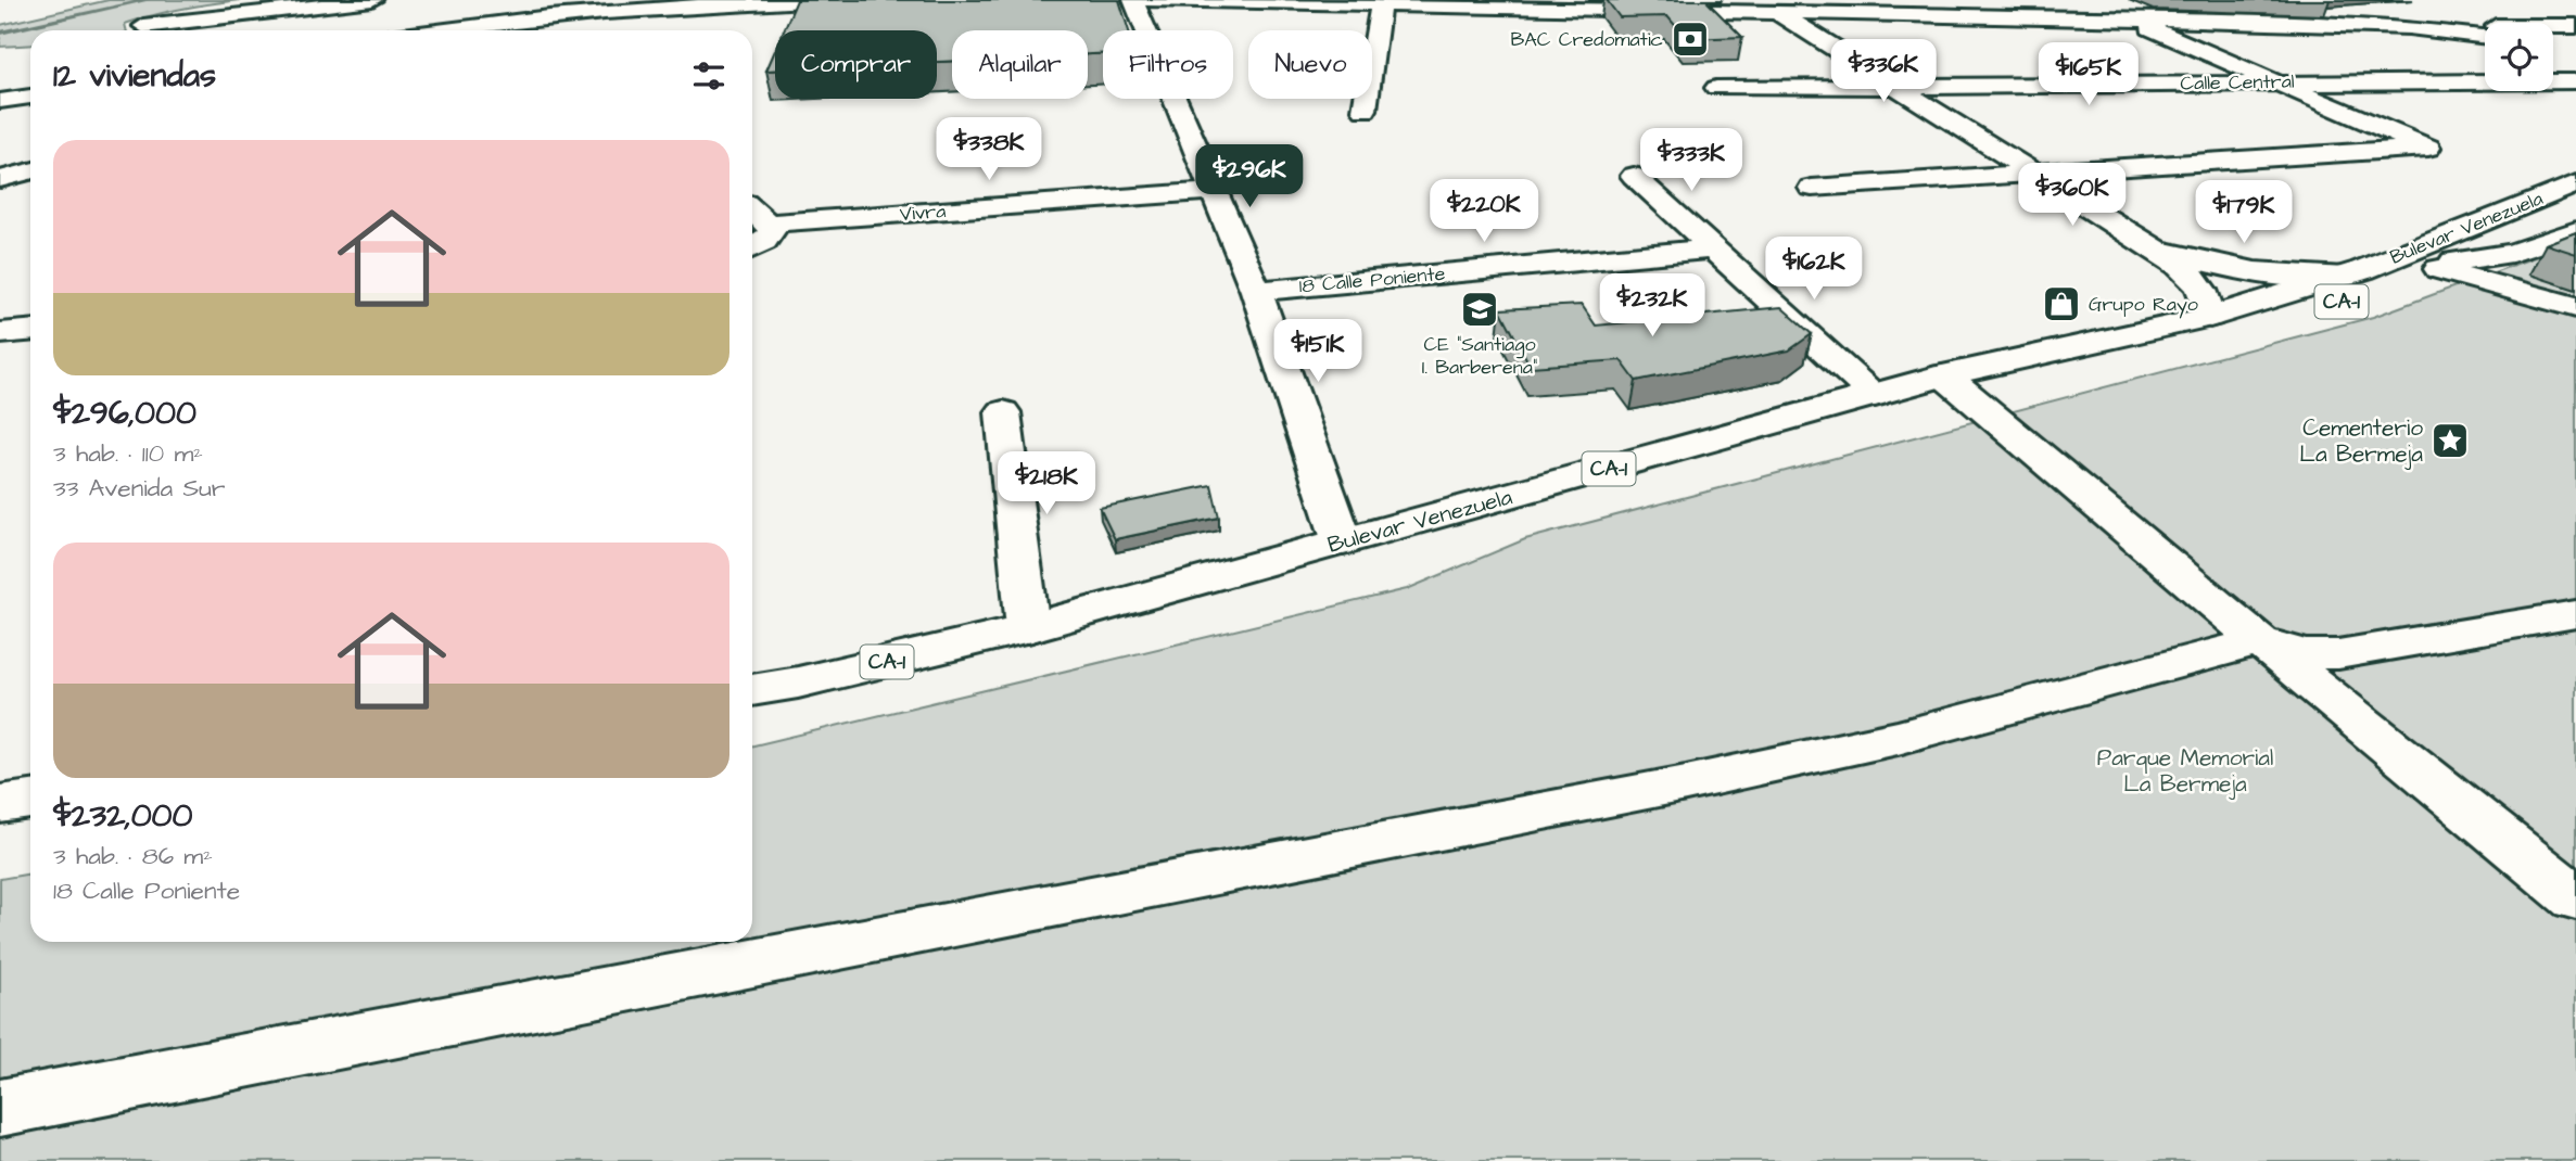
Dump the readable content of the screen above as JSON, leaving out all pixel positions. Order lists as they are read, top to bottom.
{
  "streets": {
    "main road": [
      "Calle Central",
      "Vivra",
      "Bulevar Venezuela",
      "18 Calle Poniente",
      "CA-1"
    ]
  },
  "parks": ["Parque Memorial La Bermeja"],
  "places": {
    "bank": ["BAC Credomatic"],
    "shop": ["Grupo Rayo"],
    "school or university": ["CE \"Santiago I. Barberena\""],
    "place": ["Cementerio La Bermeja"]
  },
  "page": {
    "chip": [
      "Comprar",
      "Alquilar",
      "Filtros",
      "Nuevo"
    ],
    "heading": "12 viviendas",
    "price": [
      "$336K",
      "$165K",
      "$338K",
      "$333K",
      "$296K",
      "$360K",
      "$220K",
      "$179K",
      "$162K",
      "$232K",
      "$151K",
      "$218K"
    ],
    "list": [
      {
        "name": "$296,000",
        "note": "3 hab. · 110 m² · 33 Avenida Sur"
      },
      {
        "name": "$232,000",
        "note": "3 hab. · 86 m² · 18 Calle Poniente"
      }
    ]
  }
}
